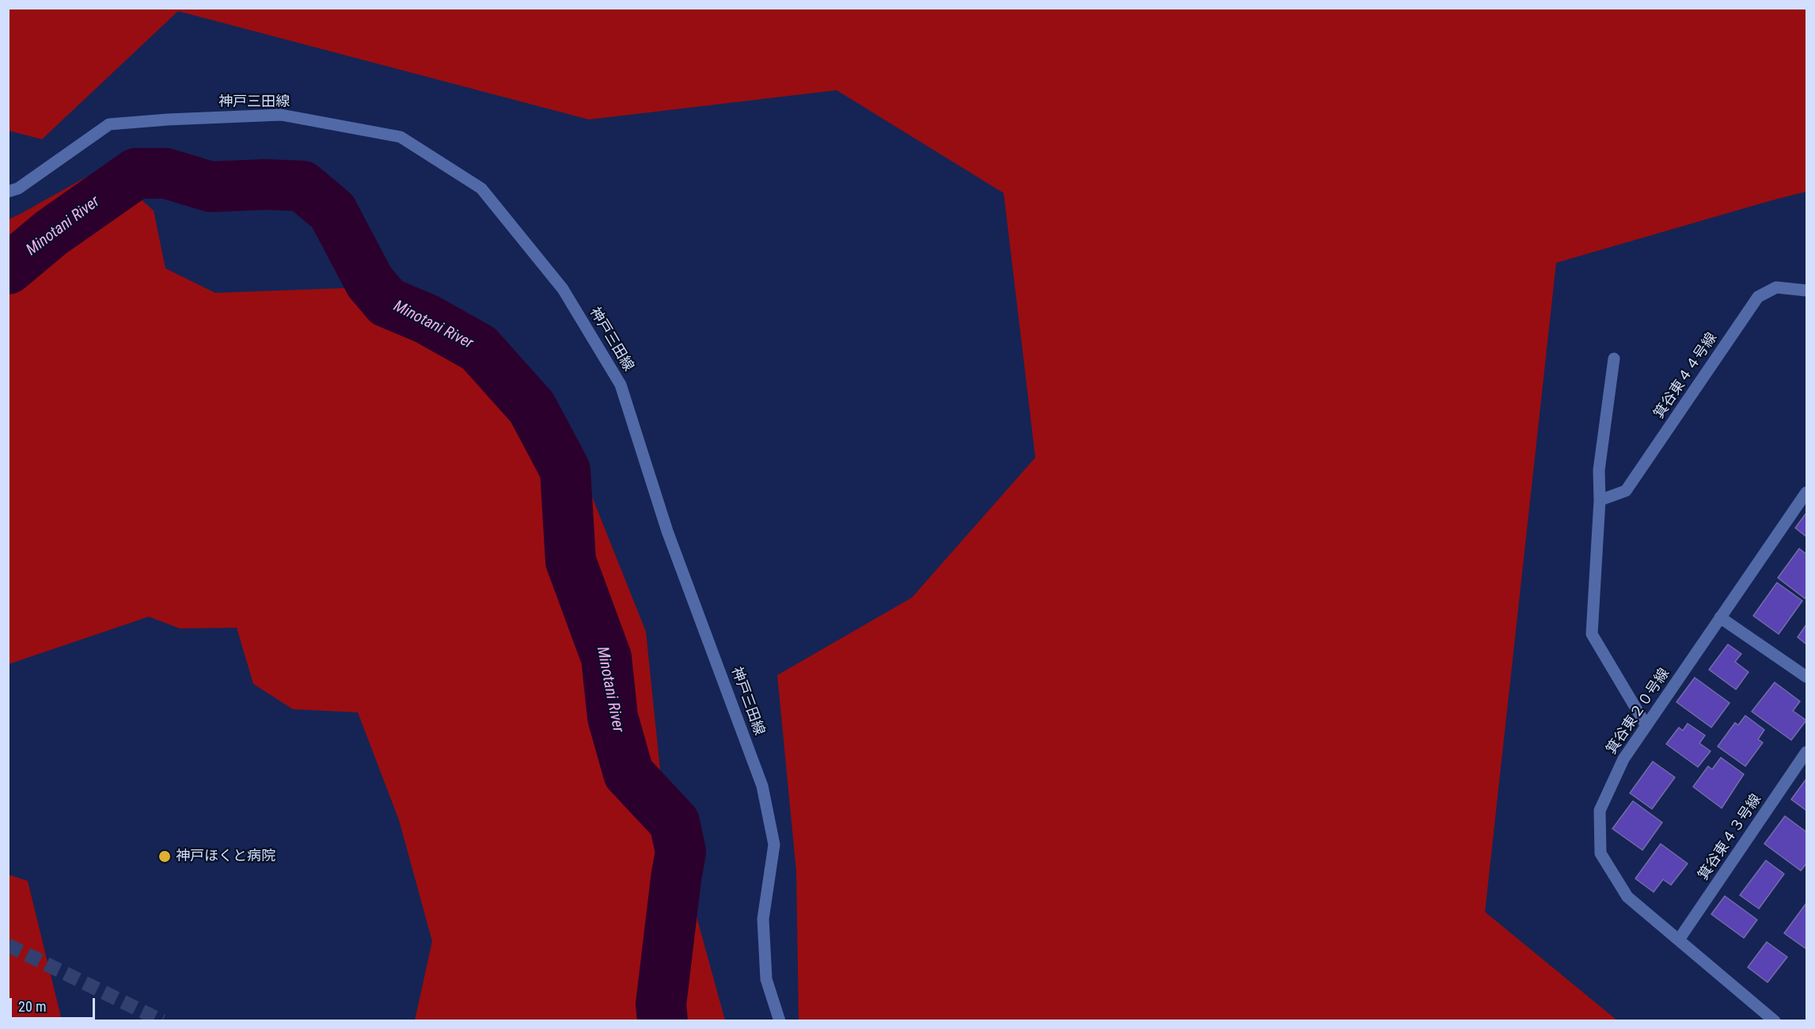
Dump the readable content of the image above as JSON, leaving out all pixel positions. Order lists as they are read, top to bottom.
{
  "streets": {
    "street": [
      "神戸三田線",
      "箕谷東４４号線",
      "箕谷東２０号線",
      "箕谷東４３号線"
    ]
  },
  "crossings": [
    ["箕谷東２０号線", "箕谷東４３号線"]
  ],
  "water": ["Minotani River"],
  "places": ["神戸ほくと病院"],
  "scale_bar": "20 m"
}
